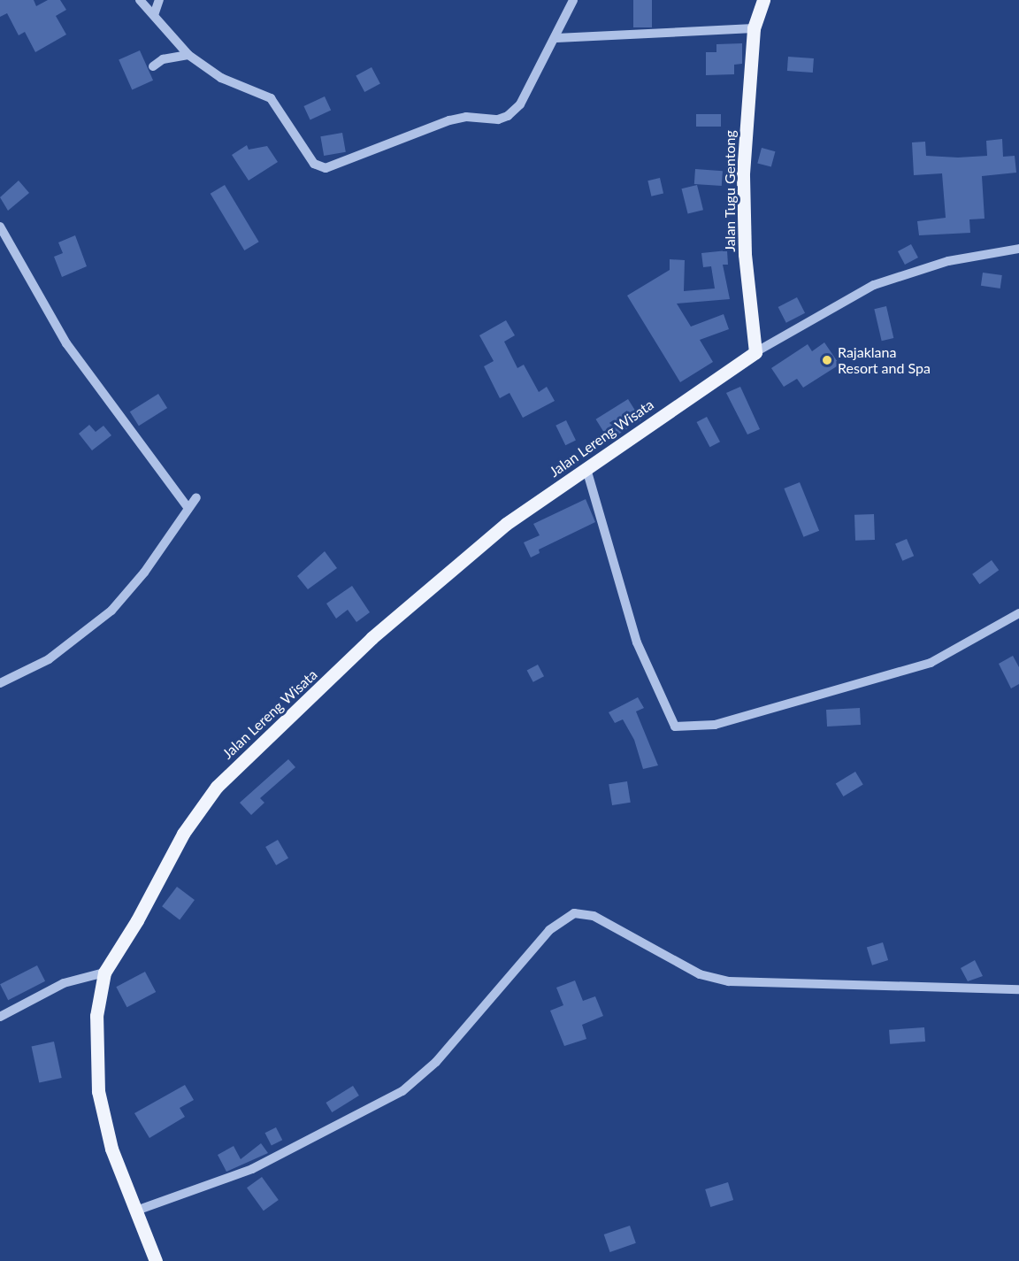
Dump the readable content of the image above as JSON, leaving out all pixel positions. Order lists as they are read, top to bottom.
{
  "streets": {
    "main road": ["Jalan Tugu Gentong", "Jalan Lereng Wisata"]
  },
  "crossings": [
    ["Jalan Tugu Gentong", "Jalan Lereng Wisata"]
  ],
  "places": ["Rajaklana Resort and Spa"]
}
